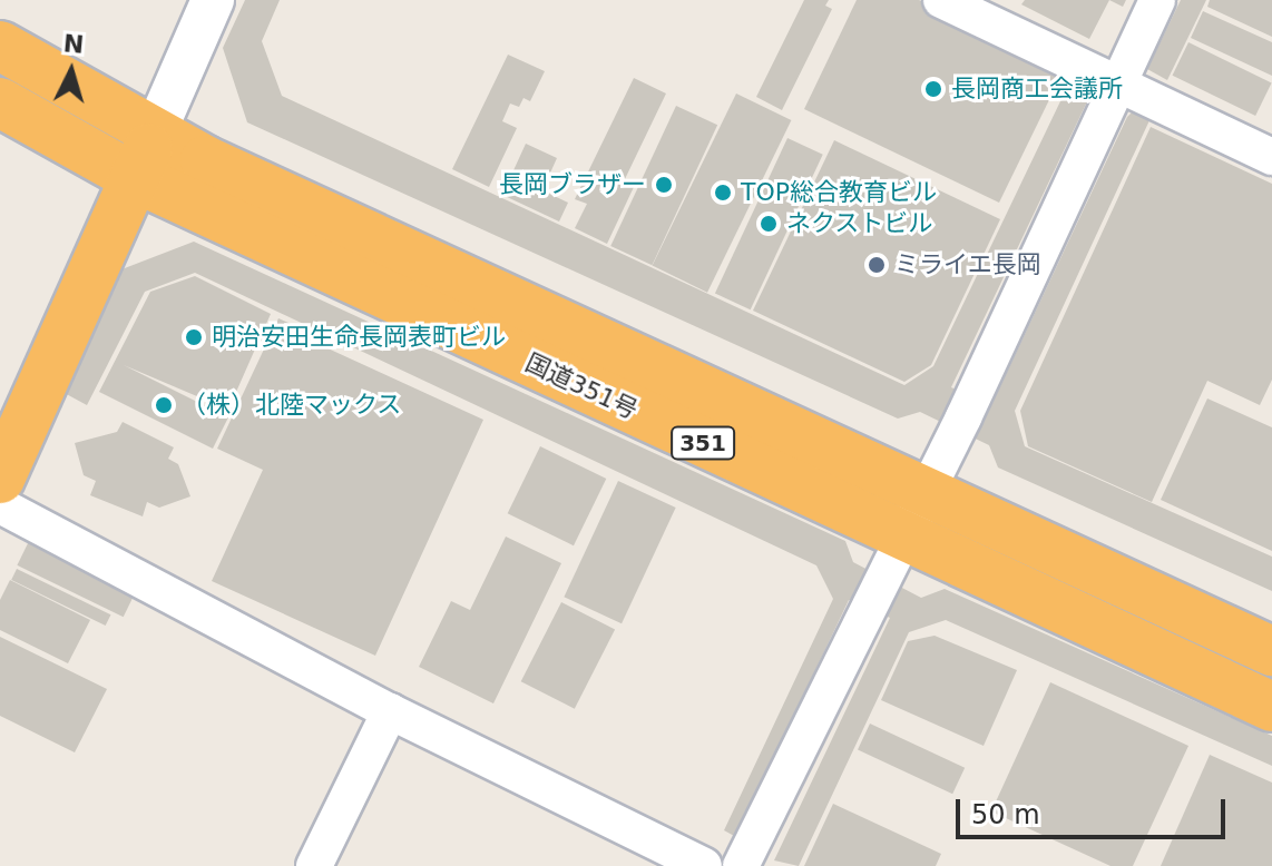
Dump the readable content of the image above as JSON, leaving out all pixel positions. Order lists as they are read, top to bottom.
{
  "streets": {
    "highway": ["国道351号", "351"]
  },
  "places": [
    "長岡商工会議所",
    "長岡ブラザー",
    "TOP総合教育ビル",
    "ネクストビル",
    "ミライエ長岡",
    "明治安田生命長岡表町ビル",
    "（株）北陸マックス"
  ],
  "scale_bar": "50 m",
  "north": "top"
}
